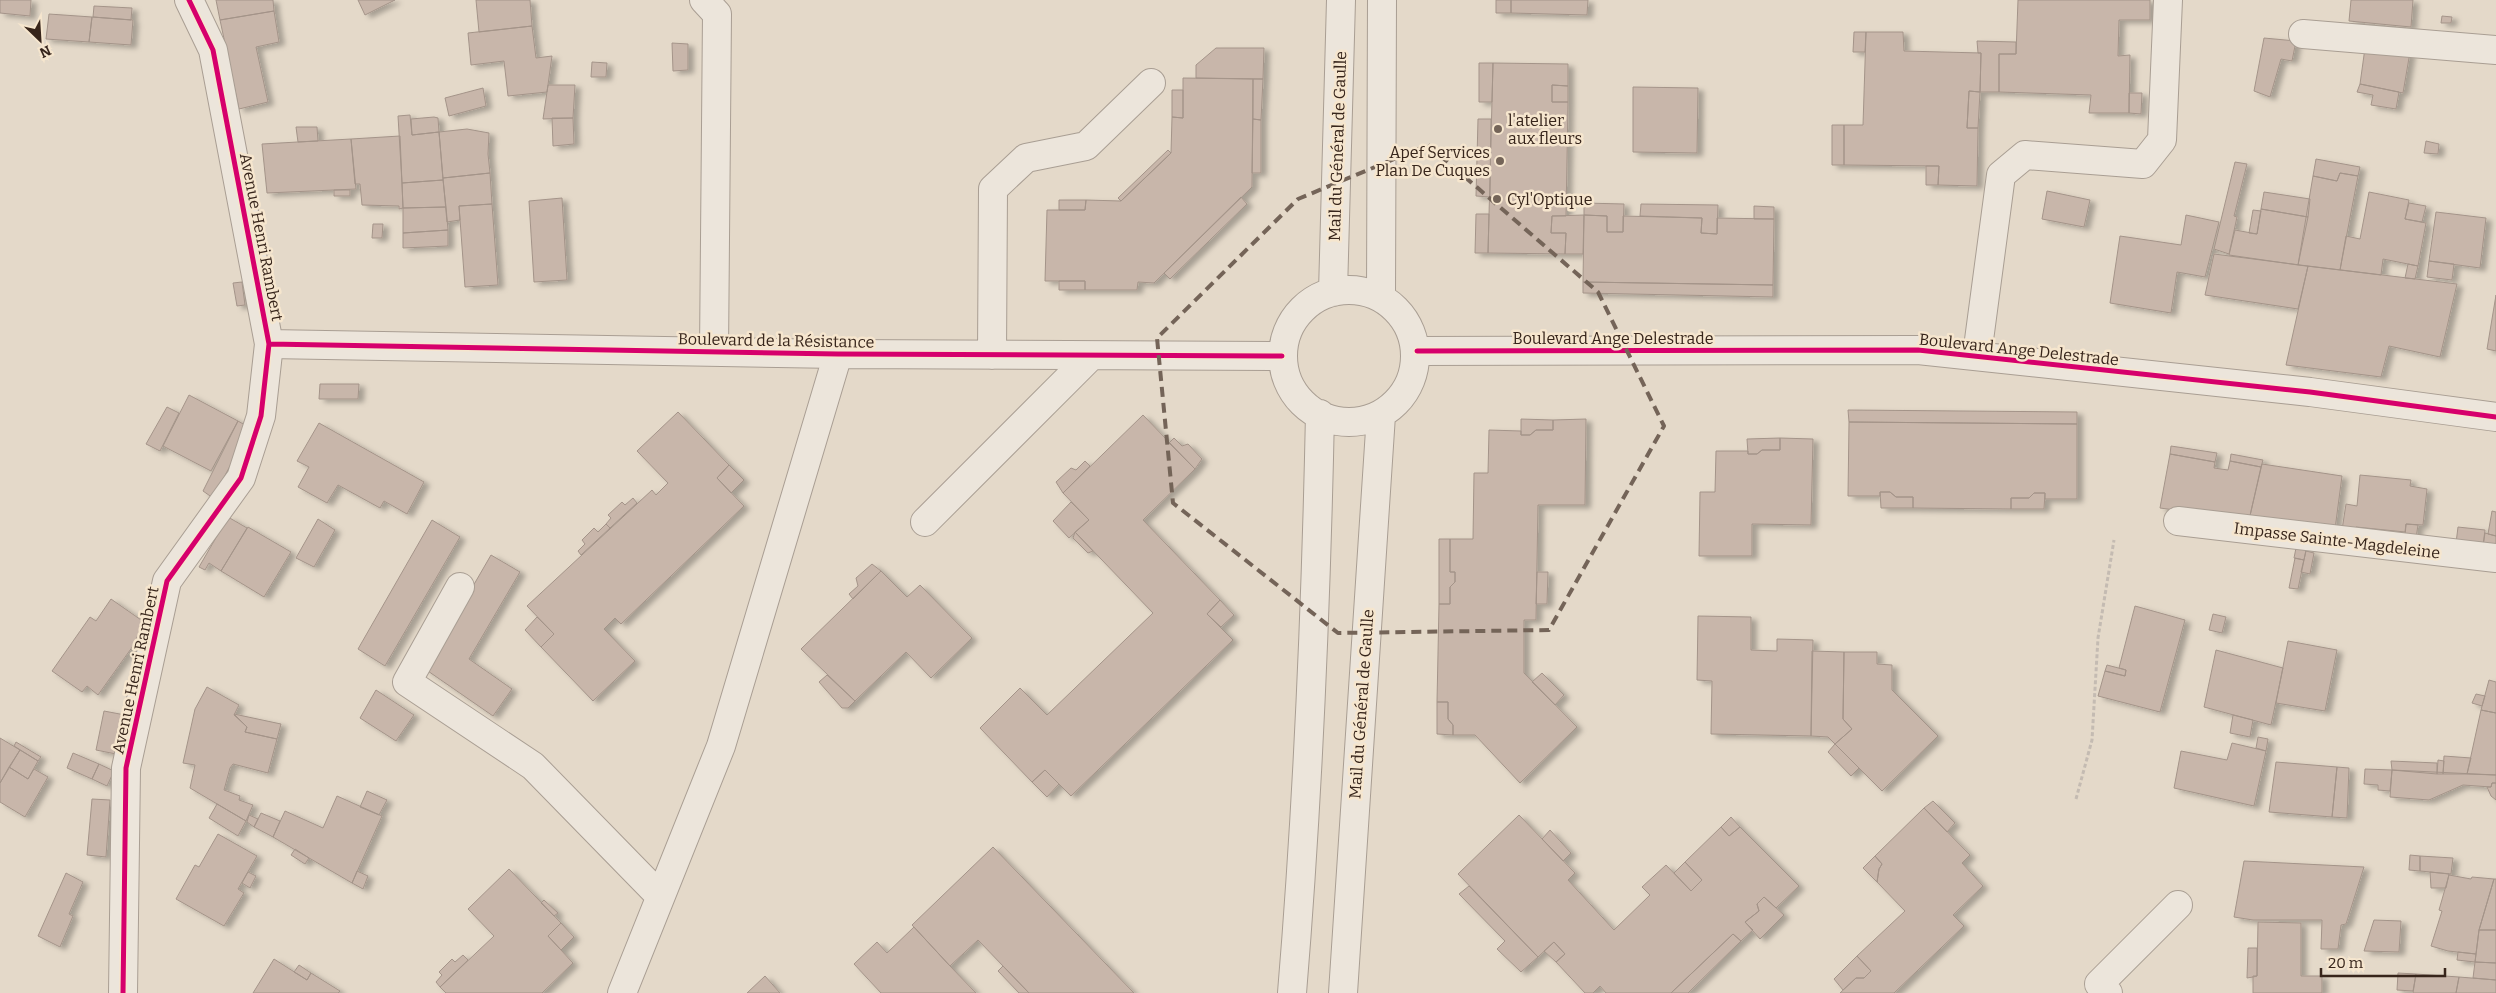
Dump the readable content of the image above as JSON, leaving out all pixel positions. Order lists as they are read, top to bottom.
{
  "streets": {
    "street": [
      "Mail du Général de Gaulle",
      "Avenue Henri Rambert",
      "Boulevard Ange Delestrade",
      "Boulevard de la Résistance",
      "Impasse Sainte-Magdeleine"
    ]
  },
  "crossings": [
    ["Mail du Général de Gaulle", "Boulevard Ange Delestrade"],
    ["Mail du Général de Gaulle", "Boulevard de la Résistance"],
    ["Avenue Henri Rambert", "Boulevard de la Résistance"],
    ["Boulevard Ange Delestrade", "Boulevard de la Résistance"]
  ],
  "places": ["l'atelier aux fleurs", "Apef Services Plan De Cuques", "Cyl'Optique"],
  "scale_bar": "20 m",
  "north": "bottom right"
}
